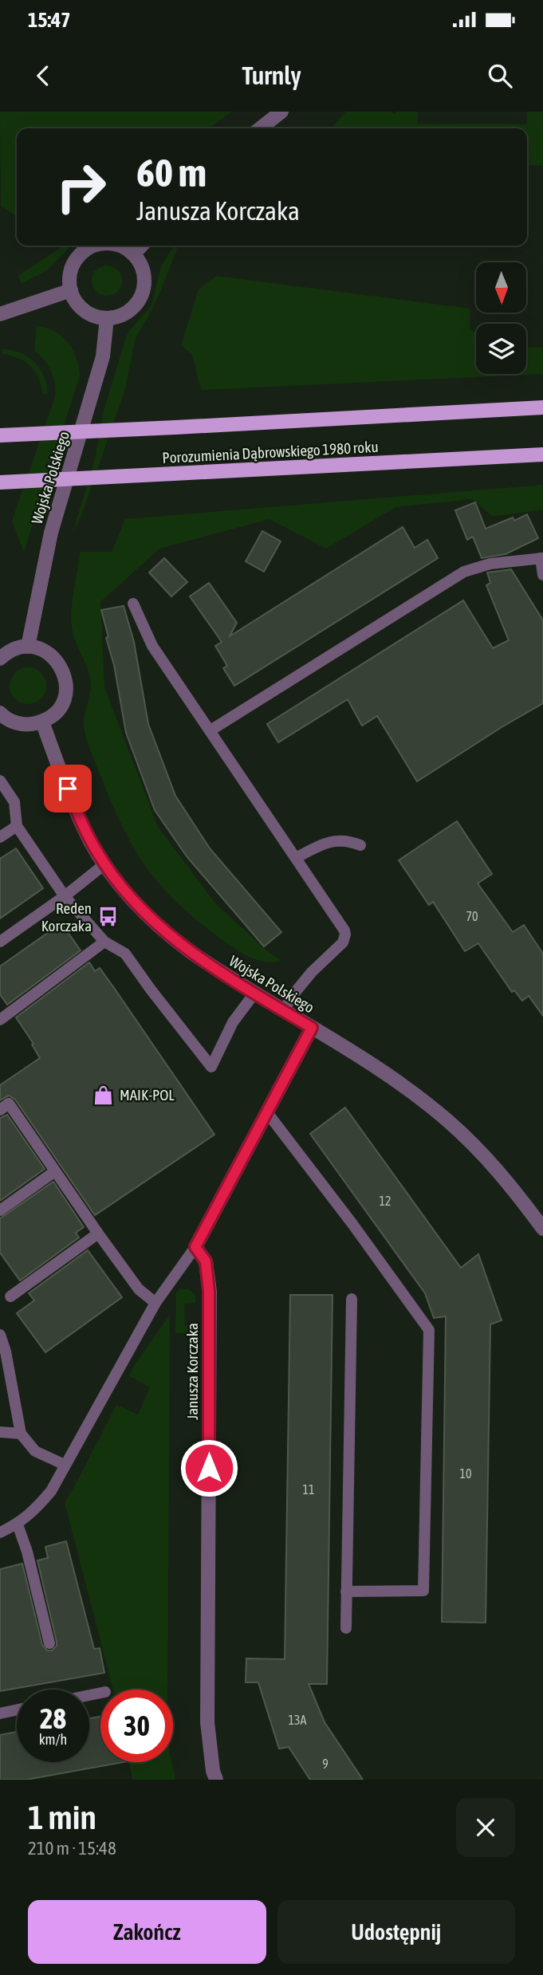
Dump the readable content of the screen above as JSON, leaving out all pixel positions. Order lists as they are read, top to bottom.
{
  "streets": {
    "main road": ["Porozumienia Dąbrowskiego 1980 roku"],
    "street": ["Wojska Polskiego", "Janusza Korczaka"]
  },
  "places": {
    "bus stop": ["Reden Korczaka"],
    "shop": ["MAIK-POL"]
  },
  "house_numbers": [
    "70",
    "12",
    "10",
    "11",
    "13A",
    "9"
  ],
  "north": "bottom",
  "page": {
    "status": "15:47",
    "header": "Turnly",
    "turn": ["60 m", "Janusza Korczaka"],
    "speed": "28 km/h",
    "limit": "30",
    "heading": ["1 min", "210 m · 15:48"],
    "buttons": ["Zakończ", "Udostępnij"]
  }
}
